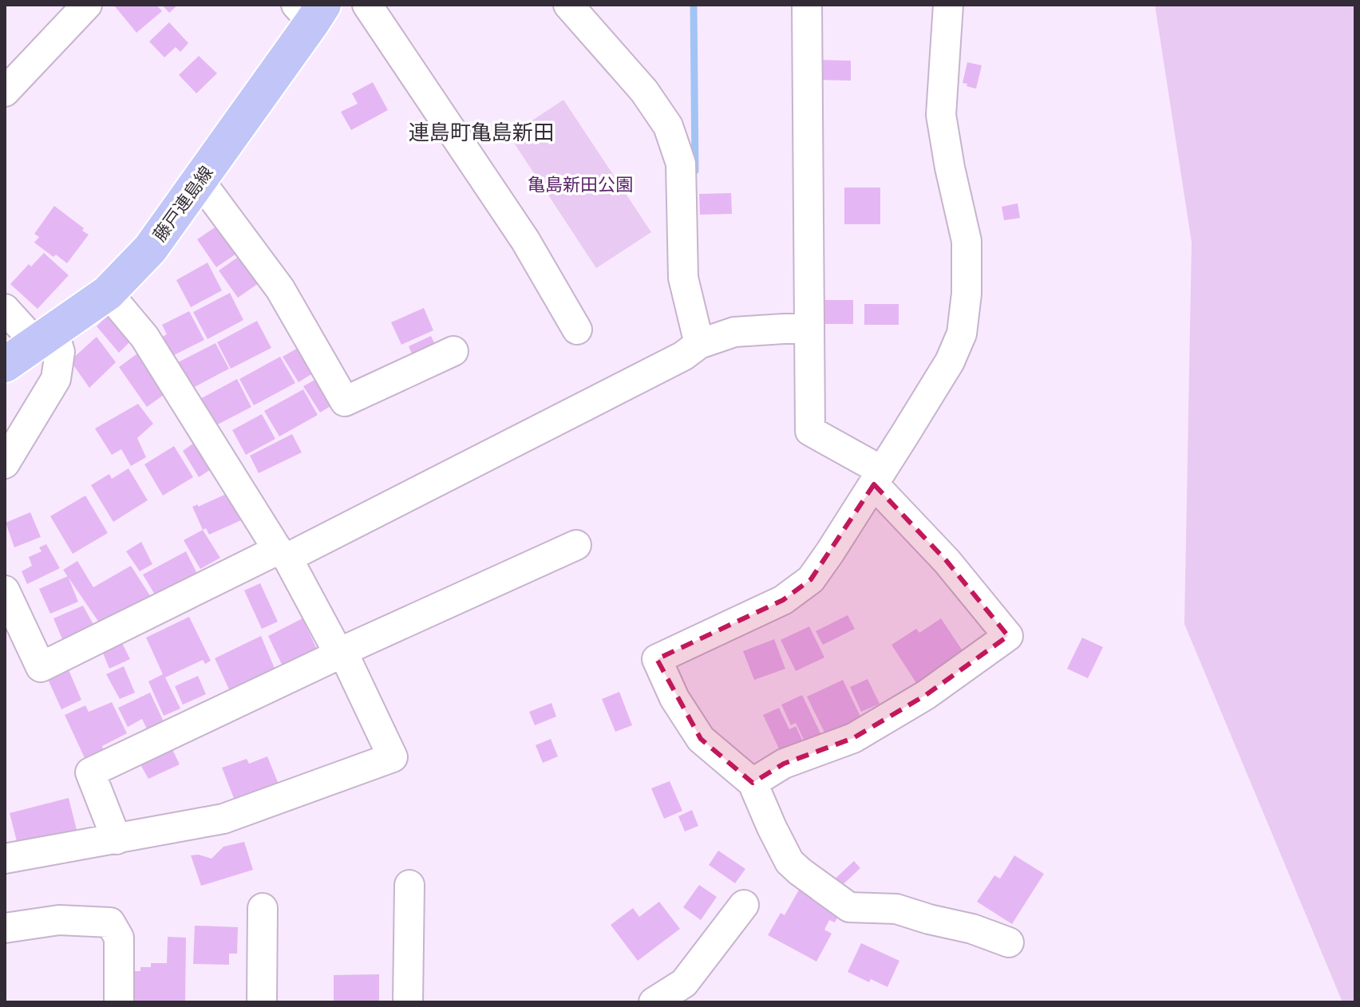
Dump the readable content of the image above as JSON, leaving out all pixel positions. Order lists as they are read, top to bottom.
{
  "streets": {
    "main road": ["藤戸連島線"]
  },
  "districts": ["連島町亀島新田"],
  "parks": ["亀島新田公園"]
}
